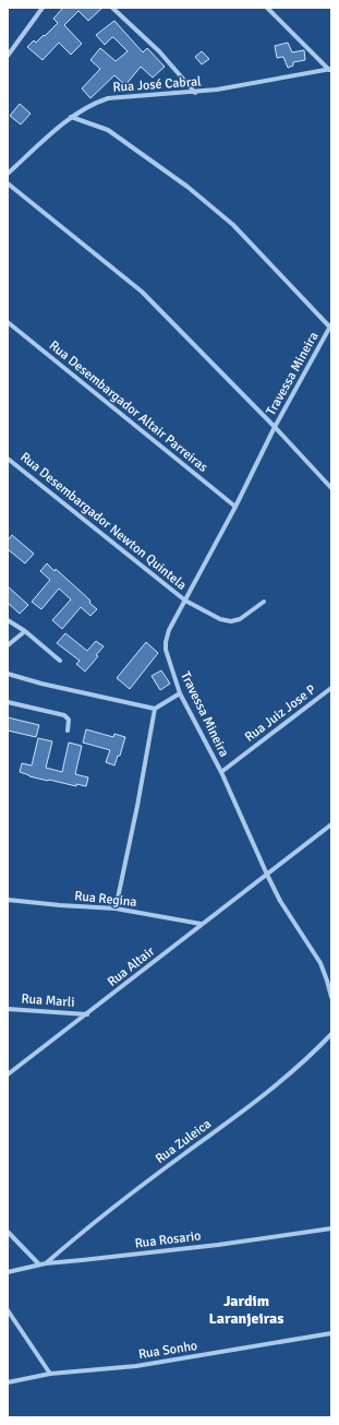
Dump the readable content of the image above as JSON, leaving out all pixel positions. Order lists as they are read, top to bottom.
{
  "streets": {
    "street": [
      "Rua José Cabral",
      "Travessa Mineira",
      "Rua Desembargador Altair Parreiras",
      "Rua Desembargador Newton Quintela",
      "Rua Juiz Jose P",
      "Rua Regina",
      "Rua Altair",
      "Rua Marli",
      "Rua Zuleica",
      "Rua Rosario",
      "Rua Sonho"
    ]
  },
  "crossings": [
    ["Travessa Mineira", "Rua Desembargador Altair Parreiras"],
    ["Travessa Mineira", "Rua Desembargador Newton Quintela"],
    ["Travessa Mineira", "Rua Juiz Jose P"],
    ["Travessa Mineira", "Rua Altair"],
    ["Rua Regina", "Rua Altair"],
    ["Rua Altair", "Rua Marli"],
    ["Rua Zuleica", "Rua Rosario"]
  ],
  "districts": ["Jardim Laranjeiras"]
}
